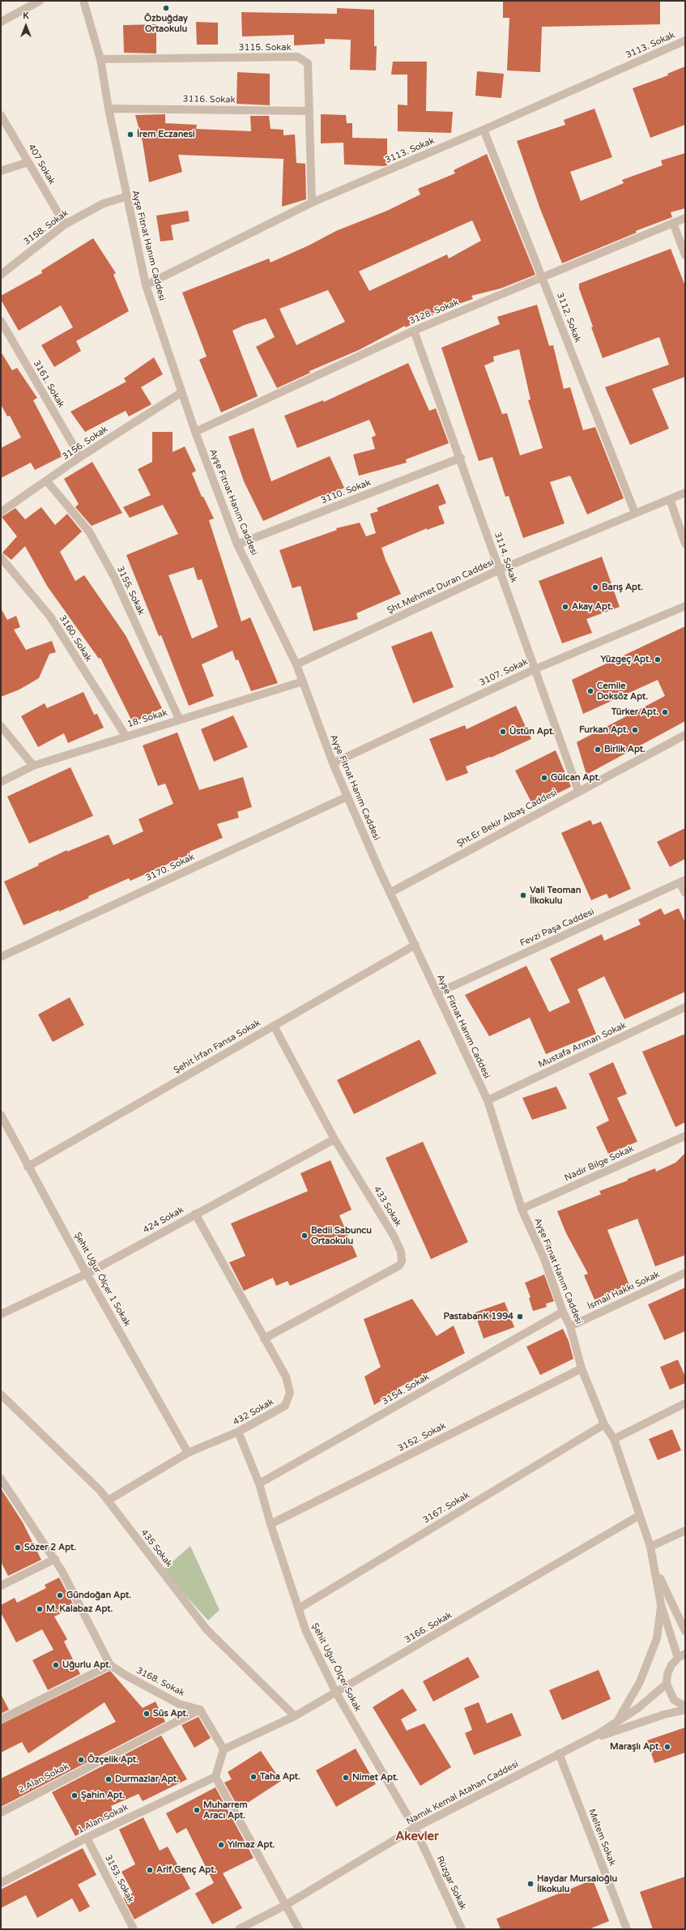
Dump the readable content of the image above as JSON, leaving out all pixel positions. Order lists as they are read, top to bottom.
{
  "streets": {
    "street": [
      "3113. Sokak",
      "3115. Sokak",
      "3116. Sokak",
      "407 Sokak",
      "3158. Sokak",
      "Ayşe Fitnat Hanım Caddesi",
      "3128. Sokak",
      "3112. Sokak",
      "3161. Sokak",
      "3156. Sokak",
      "3110. Sokak",
      "3114. Sokak",
      "Şht.Mehmet Duran Caddesi",
      "3155. Sokak",
      "3160. Sokak",
      "3107. Sokak",
      "18. Sokak",
      "Şht.Er Bekir Albaş Caddesi",
      "3170. Sokak",
      "Fevzi Paşa Caddesi",
      "Mustafa Arıman Sokak",
      "Şehit İrfan Fansa Sokak",
      "Nadir Bilge Sokak",
      "433 Sokak",
      "424 Sokak",
      "Şehit Uğur Ölçer 1 Sokak",
      "İsmail Hakkı Sokak",
      "3154. Sokak",
      "432 Sokak",
      "3152. Sokak",
      "3167. Sokak",
      "435 Sokak",
      "3166. Sokak",
      "Şehit Uğur Ölçer Sokak",
      "3168. Sokak",
      "2.Alan Sokak",
      "Namık Kemal Atahan Caddesi",
      "1.Alan Sokak",
      "Meltem Sokak",
      "3153. Sokak",
      "Rüzgar Sokak"
    ]
  },
  "crossings": [
    ["3113. Sokak", "3115. Sokak"],
    ["3113. Sokak", "Ayşe Fitnat Hanım Caddesi"],
    ["3113. Sokak", "3112. Sokak"],
    ["3115. Sokak", "3116. Sokak"],
    ["3115. Sokak", "Ayşe Fitnat Hanım Caddesi"],
    ["3116. Sokak", "Ayşe Fitnat Hanım Caddesi"],
    ["407 Sokak", "3158. Sokak"],
    ["3158. Sokak", "Ayşe Fitnat Hanım Caddesi"],
    ["Ayşe Fitnat Hanım Caddesi", "3128. Sokak"],
    ["Ayşe Fitnat Hanım Caddesi", "3156. Sokak"],
    ["Ayşe Fitnat Hanım Caddesi", "3110. Sokak"],
    ["Ayşe Fitnat Hanım Caddesi", "Şht.Mehmet Duran Caddesi"],
    ["Ayşe Fitnat Hanım Caddesi", "3107. Sokak"],
    ["Ayşe Fitnat Hanım Caddesi", "18. Sokak"],
    ["Ayşe Fitnat Hanım Caddesi", "Şht.Er Bekir Albaş Caddesi"],
    ["Ayşe Fitnat Hanım Caddesi", "3170. Sokak"],
    ["Ayşe Fitnat Hanım Caddesi", "Fevzi Paşa Caddesi"],
    ["Ayşe Fitnat Hanım Caddesi", "Mustafa Arıman Sokak"],
    ["Ayşe Fitnat Hanım Caddesi", "Şehit İrfan Fansa Sokak"],
    ["Ayşe Fitnat Hanım Caddesi", "Nadir Bilge Sokak"],
    ["Ayşe Fitnat Hanım Caddesi", "İsmail Hakkı Sokak"],
    ["Ayşe Fitnat Hanım Caddesi", "3154. Sokak"],
    ["Ayşe Fitnat Hanım Caddesi", "3152. Sokak"],
    ["Ayşe Fitnat Hanım Caddesi", "3167. Sokak"],
    ["Ayşe Fitnat Hanım Caddesi", "3166. Sokak"],
    ["Ayşe Fitnat Hanım Caddesi", "Namık Kemal Atahan Caddesi"],
    ["3128. Sokak", "3112. Sokak"],
    ["3128. Sokak", "3114. Sokak"],
    ["3112. Sokak", "Şht.Mehmet Duran Caddesi"],
    ["3161. Sokak", "3156. Sokak"],
    ["3156. Sokak", "3155. Sokak"],
    ["3110. Sokak", "3114. Sokak"],
    ["3114. Sokak", "Şht.Mehmet Duran Caddesi"],
    ["3114. Sokak", "3107. Sokak"],
    ["3114. Sokak", "Şht.Er Bekir Albaş Caddesi"],
    ["3155. Sokak", "18. Sokak"],
    ["3160. Sokak", "18. Sokak"],
    ["Şehit İrfan Fansa Sokak", "433 Sokak"],
    ["Şehit İrfan Fansa Sokak", "Şehit Uğur Ölçer 1 Sokak"],
    ["433 Sokak", "424 Sokak"],
    ["433 Sokak", "432 Sokak"],
    ["424 Sokak", "Şehit Uğur Ölçer 1 Sokak"],
    ["424 Sokak", "432 Sokak"],
    ["Şehit Uğur Ölçer 1 Sokak", "432 Sokak"],
    ["3154. Sokak", "Şehit Uğur Ölçer Sokak"],
    ["432 Sokak", "435 Sokak"],
    ["432 Sokak", "Şehit Uğur Ölçer Sokak"],
    ["3152. Sokak", "Şehit Uğur Ölçer Sokak"],
    ["3167. Sokak", "Şehit Uğur Ölçer Sokak"],
    ["435 Sokak", "3166. Sokak"],
    ["3166. Sokak", "Şehit Uğur Ölçer Sokak"],
    ["Şehit Uğur Ölçer Sokak", "Namık Kemal Atahan Caddesi"],
    ["Şehit Uğur Ölçer Sokak", "Rüzgar Sokak"],
    ["3168. Sokak", "2.Alan Sokak"],
    ["Namık Kemal Atahan Caddesi", "Meltem Sokak"],
    ["Namık Kemal Atahan Caddesi", "Rüzgar Sokak"],
    ["1.Alan Sokak", "3153. Sokak"]
  ],
  "districts": ["Akevler"],
  "places": [
    "Özbuğday Ortaokulu",
    "İrem Eczanesi",
    "Barış Apt.",
    "Akay Apt.",
    "Yüzgeç Apt.",
    "Cemile Doksöz Apt.",
    "Türker Apt.",
    "Furkan Apt.",
    "Üstün Apt.",
    "Birlik Apt.",
    "Gülcan Apt.",
    "Vali Teoman İlkokulu",
    "Bedii Sabuncu Ortaokulu",
    "PastabanK 1994",
    "Sözer 2 Apt.",
    "Gündoğan Apt.",
    "M. Kalabaz Apt.",
    "Uğurlu Apt.",
    "Süs Apt.",
    "Maraşlı Apt.",
    "Özçelik Apt.",
    "Taha Apt.",
    "Nimet Apt.",
    "Durmazlar Apt.",
    "Şahin Apt.",
    "Muharrem Aracı Apt.",
    "Yılmaz Apt.",
    "Arif Genç Apt.",
    "Haydar Mursaloğlu İlkokulu"
  ],
  "north": "top"
}
